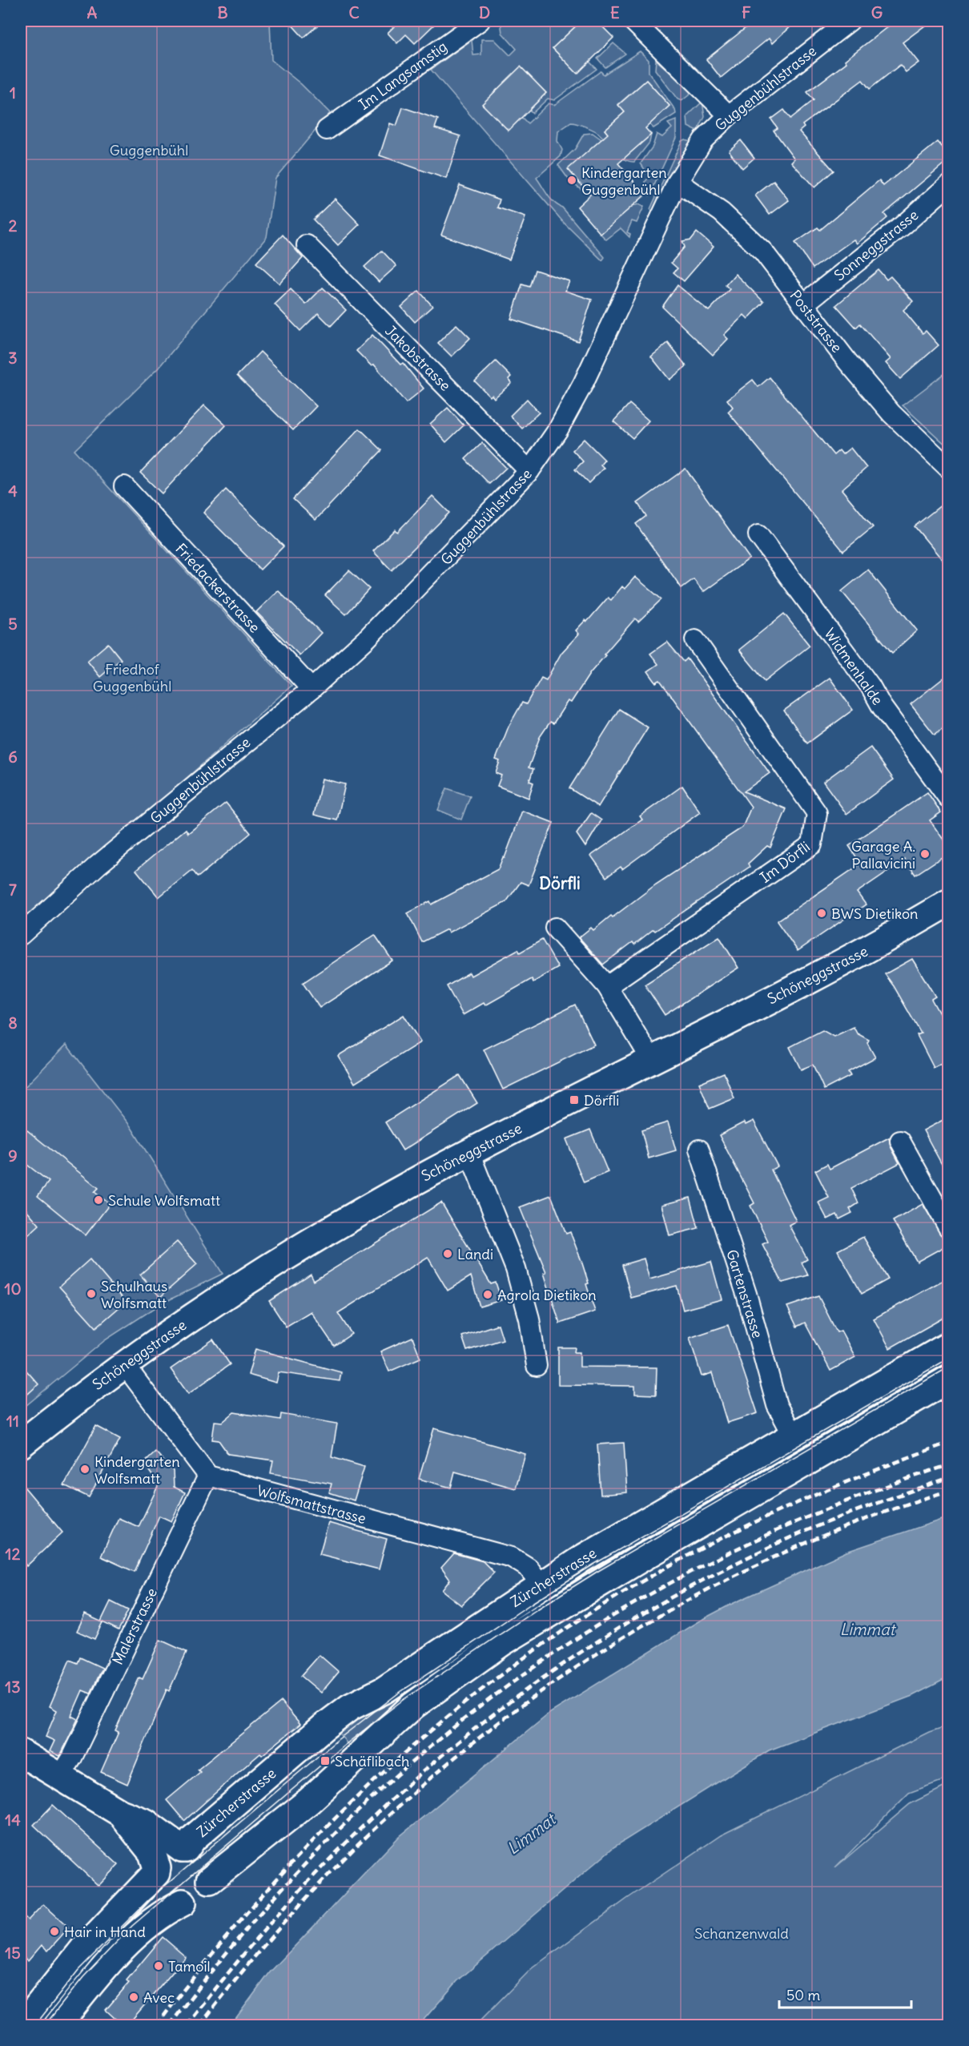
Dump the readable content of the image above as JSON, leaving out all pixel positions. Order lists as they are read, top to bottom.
{
  "streets": {
    "main road": ["Schöneggstrasse", "Zürcherstrasse"],
    "street": [
      "Im Langsamstig",
      "Guggenbühlstrasse",
      "Sonneggstrasse",
      "Poststrasse",
      "Jakobstrasse",
      "Friedackerstrasse",
      "Widmenhalde",
      "Im Dörfli",
      "Gartenstrasse",
      "Wolfsmattstrasse",
      "Malerstrasse"
    ]
  },
  "crossings": [
    ["Guggenbühlstrasse", "Poststrasse"],
    ["Guggenbühlstrasse", "Jakobstrasse"],
    ["Guggenbühlstrasse", "Friedackerstrasse"],
    ["Sonneggstrasse", "Poststrasse"],
    ["Gartenstrasse", "Zürcherstrasse"],
    ["Wolfsmattstrasse", "Zürcherstrasse"],
    ["Wolfsmattstrasse", "Malerstrasse"]
  ],
  "districts": ["Dörfli"],
  "water": ["Limmat"],
  "parks": ["Guggenbühl", "Friedhof Guggenbühl", "Schanzenwald"],
  "places": {
    "other": [
      "Kindergarten Guggenbühl",
      "Garage A. Pallavicini",
      "BWS Dietikon",
      "Schule Wolfsmatt",
      "Landi",
      "Schulhaus Wolfsmatt",
      "Agrola Dietikon",
      "Kindergarten Wolfsmatt",
      "Hair in Hand",
      "Tamoil",
      "Avec"
    ],
    "transit": ["Dörfli", "Schäflibach"]
  },
  "scale_bar": "50 m",
  "grid": {
    "columns": [
      "A",
      "B",
      "C",
      "D",
      "E",
      "F",
      "G"
    ],
    "rows": [
      "1",
      "2",
      "3",
      "4",
      "5",
      "6",
      "7",
      "8",
      "9",
      "10",
      "11",
      "12",
      "13",
      "14",
      "15"
    ]
  }
}
